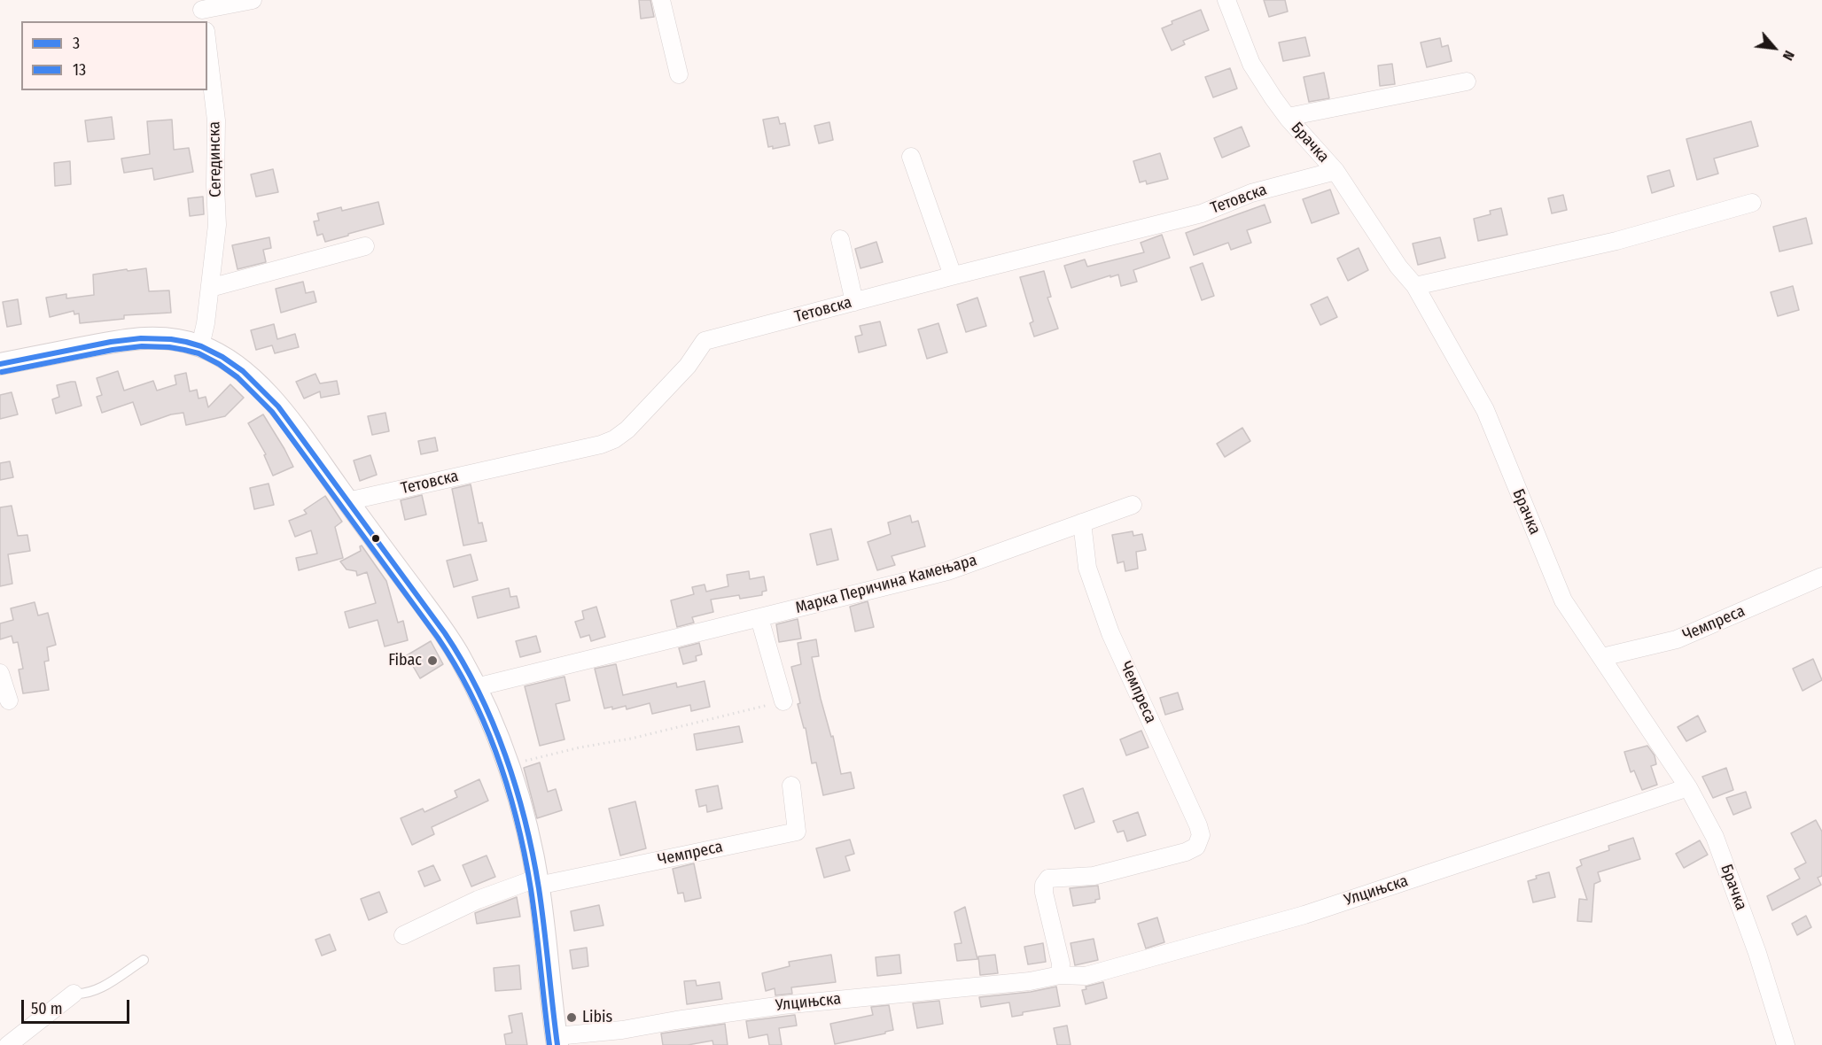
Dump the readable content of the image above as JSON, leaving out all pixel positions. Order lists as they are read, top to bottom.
{
  "streets": {
    "street": [
      "Брачка",
      "Сегединска",
      "Тетовска",
      "Марка Перичина Камењара",
      "Чемпреса",
      "Улцињска"
    ]
  },
  "crossings": [
    ["Брачка", "Тетовска"],
    ["Брачка", "Чемпреса"],
    ["Брачка", "Улцињска"],
    ["Марка Перичина Камењара", "Чемпреса"],
    ["Чемпреса", "Улцињска"]
  ],
  "places": ["Fibac", "Libis"],
  "lines": ["transit line 3", "transit line 13"],
  "legend": ["3", "13"],
  "scale_bar": "50 m",
  "north": "bottom right"
}
